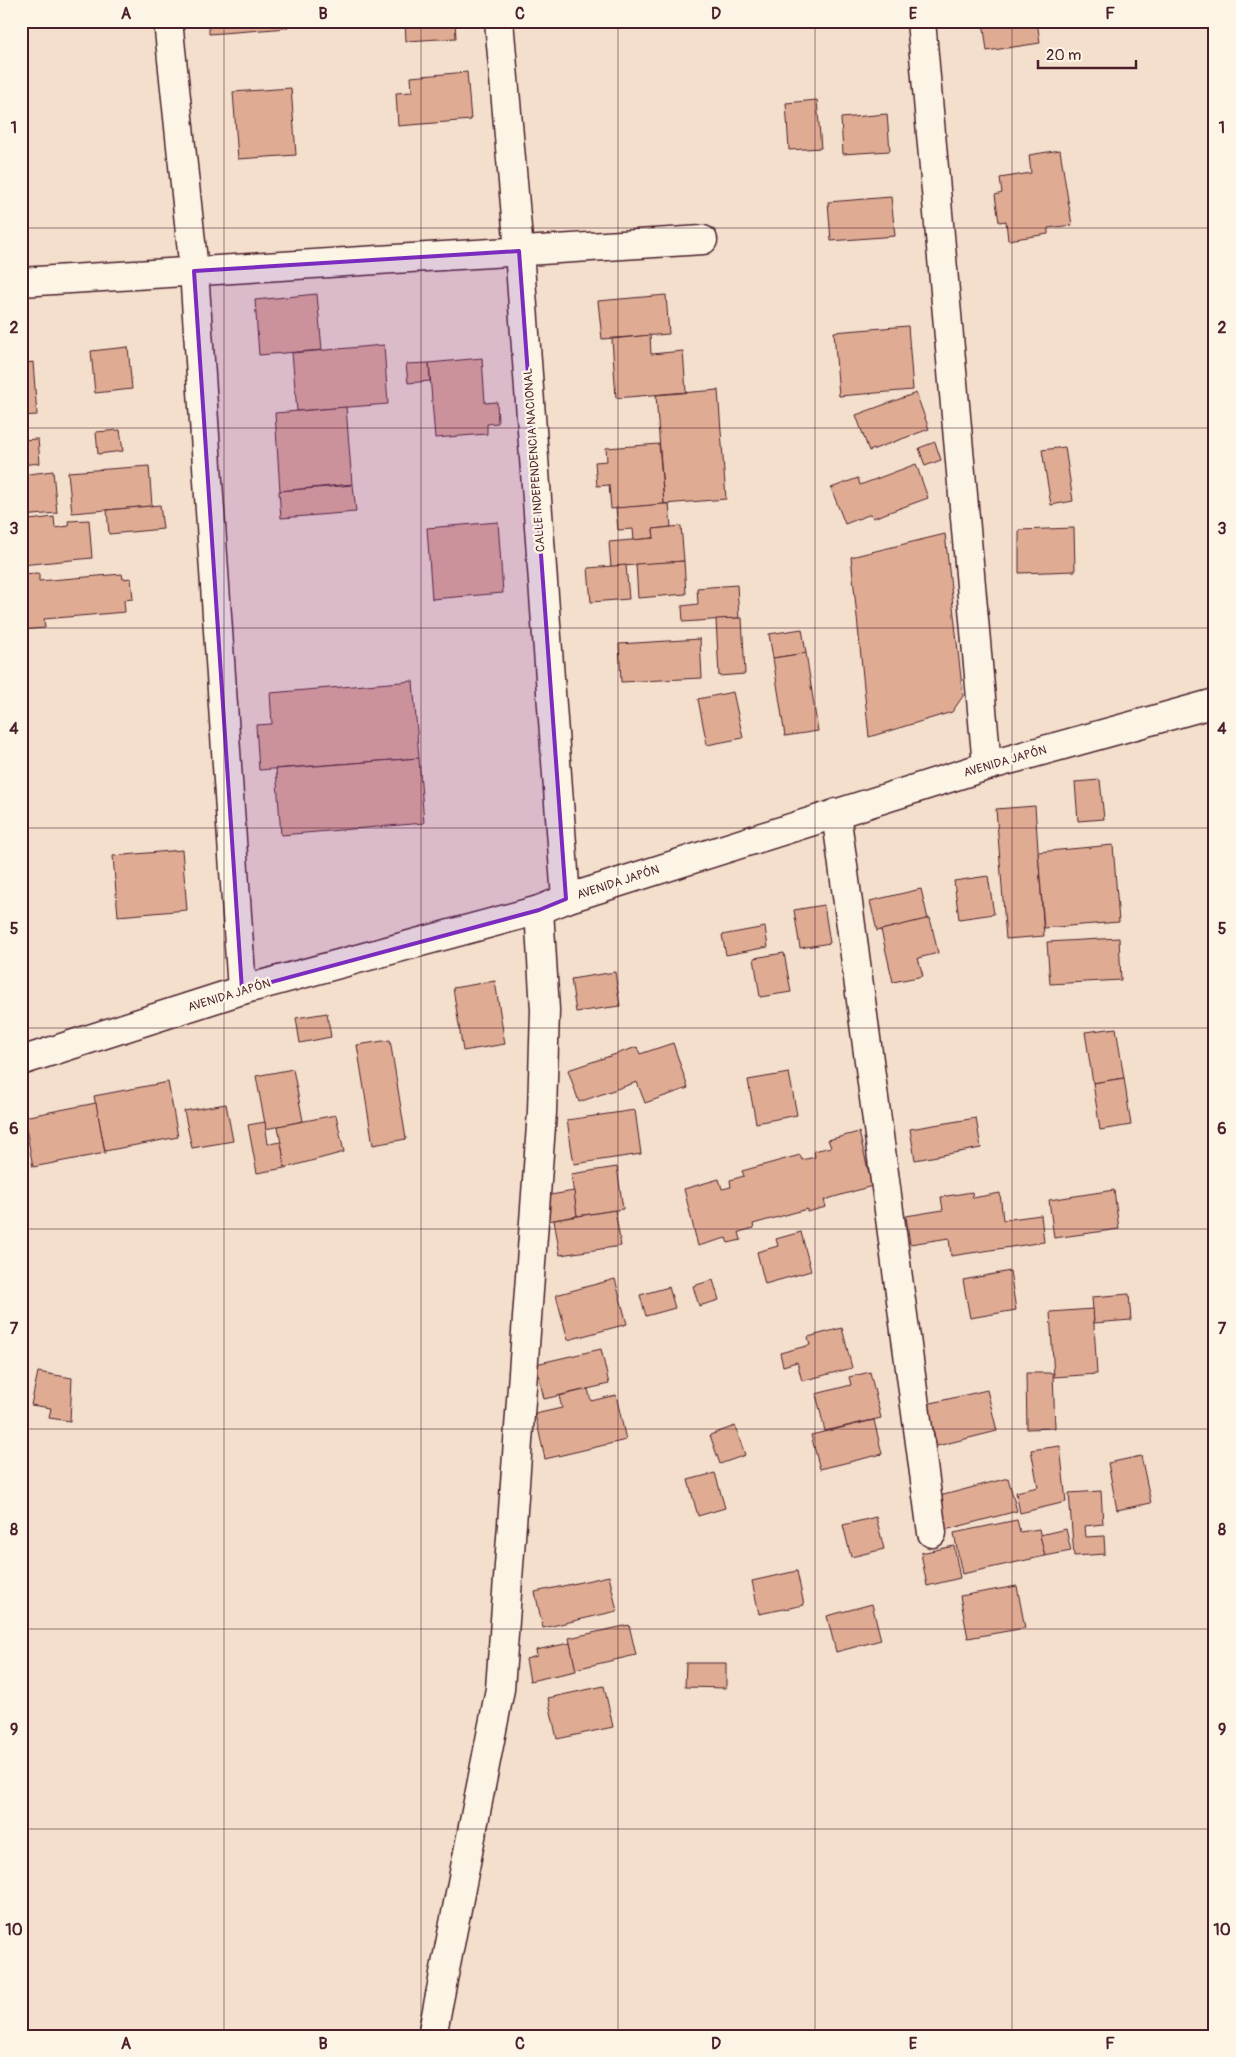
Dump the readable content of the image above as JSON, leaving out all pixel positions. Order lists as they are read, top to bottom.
{
  "streets": {
    "street": ["CALLE INDEPENDENCIA NACIONAL", "AVENIDA JAPÓN"]
  },
  "crossings": [
    ["CALLE INDEPENDENCIA NACIONAL", "AVENIDA JAPÓN"]
  ],
  "scale_bar": "20 m",
  "grid": {
    "columns": [
      "A",
      "B",
      "C",
      "D",
      "E",
      "F"
    ],
    "rows": [
      "1",
      "2",
      "3",
      "4",
      "5",
      "6",
      "7",
      "8",
      "9",
      "10"
    ]
  }
}
